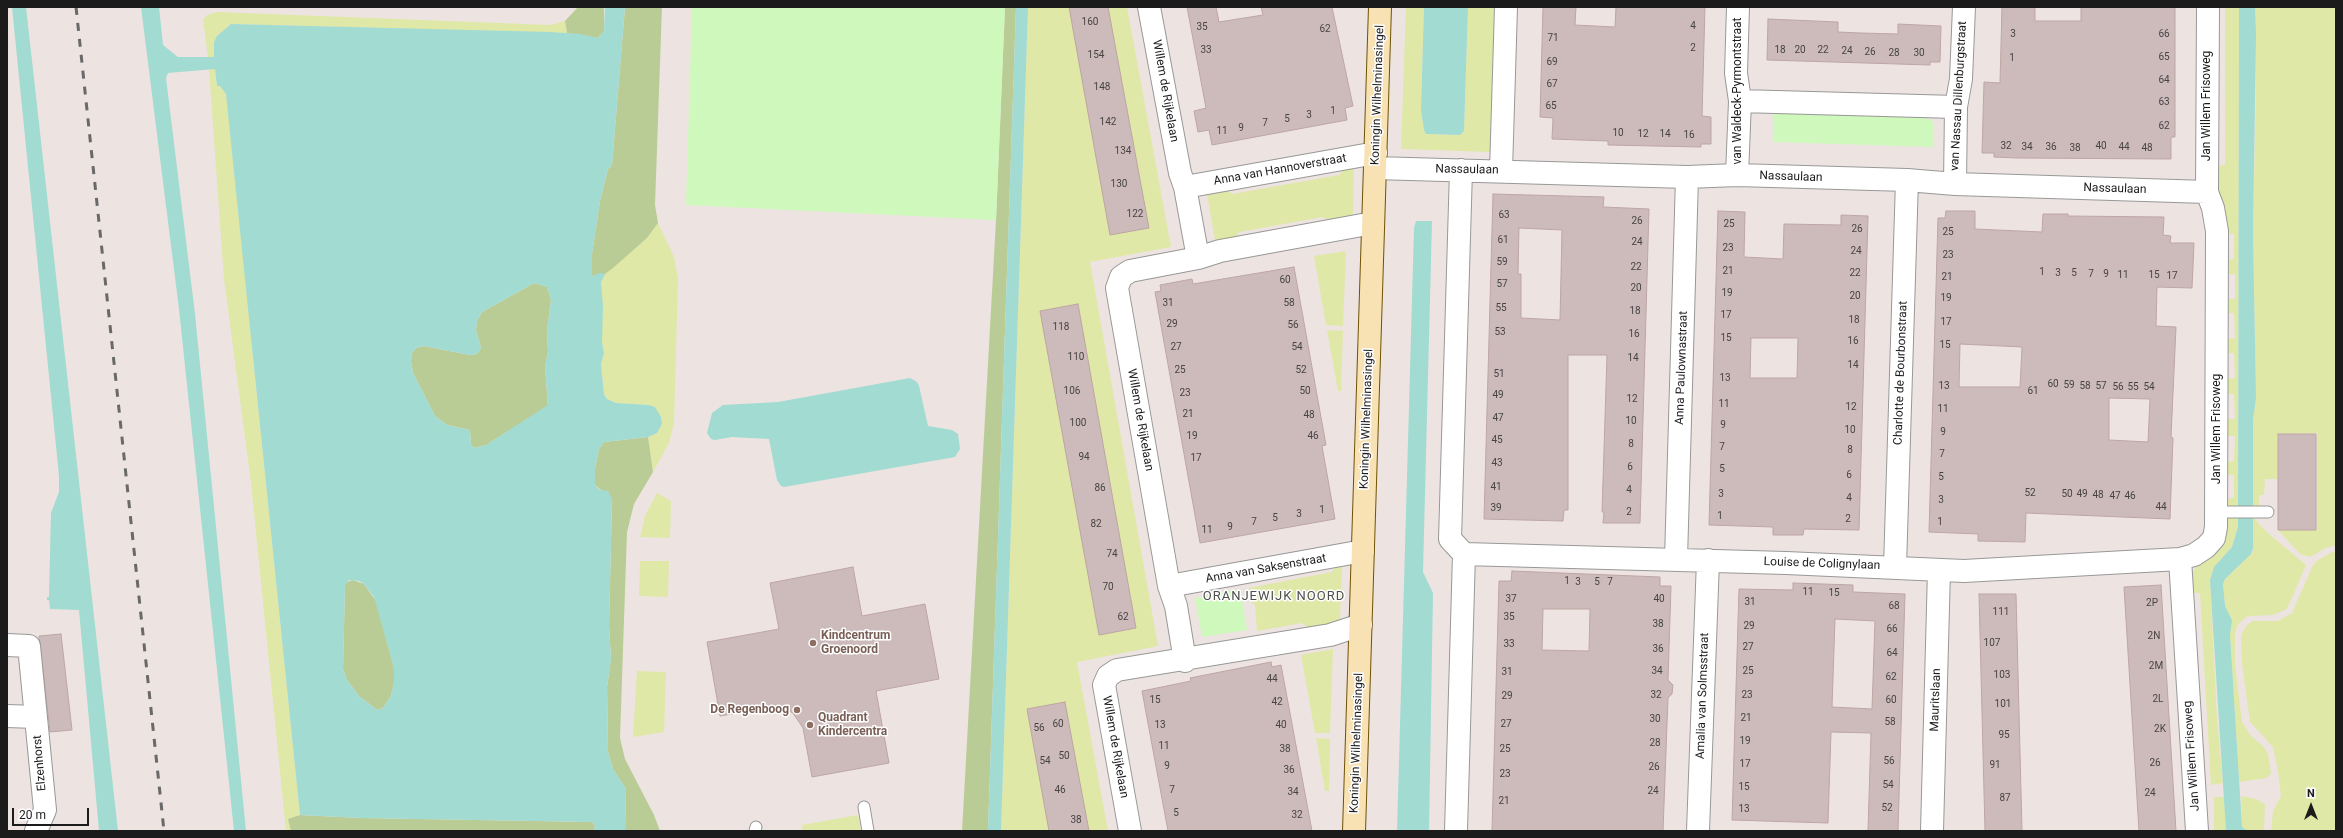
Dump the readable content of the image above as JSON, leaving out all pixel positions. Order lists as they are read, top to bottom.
{
  "streets": {
    "street": [
      "Willem de Rijkelaan",
      "van Waldeck-Pyrmontstraat",
      "Koningin Wilhelminasingel",
      "van Nassau Dillenburgstraat",
      "Jan Willem Frisoweg",
      "Anna van Hannoverstraat",
      "Nassaulaan",
      "Anna Paulownastraat",
      "Charlotte de Bourbonstraat",
      "Louise de Colignylaan",
      "Anna van Saksenstraat",
      "Amalia van Solmsstraat",
      "Mauritslaan",
      "Elzenhorst"
    ]
  },
  "crossings": [
    ["Willem de Rijkelaan", "Anna van Hannoverstraat"],
    ["Willem de Rijkelaan", "Anna van Saksenstraat"],
    ["van Waldeck-Pyrmontstraat", "Nassaulaan"],
    ["Koningin Wilhelminasingel", "Anna van Hannoverstraat"],
    ["Koningin Wilhelminasingel", "Nassaulaan"],
    ["Koningin Wilhelminasingel", "Anna van Saksenstraat"],
    ["van Nassau Dillenburgstraat", "Nassaulaan"],
    ["Jan Willem Frisoweg", "Nassaulaan"],
    ["Jan Willem Frisoweg", "Louise de Colignylaan"],
    ["Anna van Hannoverstraat", "Nassaulaan"],
    ["Nassaulaan", "Anna Paulownastraat"],
    ["Nassaulaan", "Charlotte de Bourbonstraat"],
    ["Anna Paulownastraat", "Louise de Colignylaan"],
    ["Charlotte de Bourbonstraat", "Louise de Colignylaan"],
    ["Louise de Colignylaan", "Amalia van Solmsstraat"],
    ["Louise de Colignylaan", "Mauritslaan"]
  ],
  "districts": ["ORANJEWIJK NOORD"],
  "places": ["Kindcentrum Groenoord", "De Regenboog", "Quadrant Kindercentra"],
  "house_numbers": [
    "160",
    "4",
    "35",
    "62",
    "3",
    "66",
    "71",
    "2",
    "33",
    "18",
    "20",
    "22",
    "24",
    "26",
    "28",
    "30",
    "154",
    "65",
    "1",
    "69",
    "64",
    "67",
    "148",
    "63",
    "65",
    "1",
    "3",
    "5",
    "142",
    "7",
    "62",
    "9",
    "11",
    "10",
    "12",
    "14",
    "16",
    "32",
    "40",
    "34",
    "36",
    "44",
    "38",
    "48",
    "134",
    "130",
    "122",
    "63",
    "26",
    "25",
    "26",
    "25",
    "61",
    "24",
    "23",
    "24",
    "23",
    "59",
    "22",
    "21",
    "1",
    "22",
    "3",
    "5",
    "7",
    "9",
    "11",
    "15",
    "17",
    "21",
    "60",
    "57",
    "20",
    "19",
    "20",
    "19",
    "31",
    "58",
    "55",
    "18",
    "17",
    "18",
    "17",
    "29",
    "56",
    "118",
    "53",
    "16",
    "15",
    "16",
    "15",
    "27",
    "54",
    "110",
    "14",
    "14",
    "25",
    "52",
    "51",
    "13",
    "60",
    "59",
    "13",
    "58",
    "57",
    "56",
    "55",
    "54",
    "106",
    "50",
    "61",
    "23",
    "49",
    "12",
    "11",
    "12",
    "11",
    "21",
    "48",
    "47",
    "10",
    "100",
    "9",
    "10",
    "9",
    "19",
    "46",
    "45",
    "8",
    "7",
    "8",
    "7",
    "94",
    "17",
    "43",
    "6",
    "5",
    "6",
    "5",
    "41",
    "86",
    "4",
    "52",
    "3",
    "50",
    "49",
    "48",
    "47",
    "46",
    "4",
    "3",
    "44",
    "39",
    "1",
    "2",
    "3",
    "1",
    "5",
    "2",
    "7",
    "1",
    "82",
    "9",
    "11",
    "74",
    "1",
    "3",
    "5",
    "7",
    "70",
    "11",
    "15",
    "37",
    "40",
    "31",
    "2P",
    "68",
    "111",
    "62",
    "35",
    "38",
    "29",
    "66",
    "2N",
    "107",
    "33",
    "27",
    "36",
    "64",
    "2M",
    "34",
    "25",
    "31",
    "103",
    "62",
    "44",
    "32",
    "23",
    "29",
    "2L",
    "15",
    "60",
    "42",
    "101",
    "21",
    "30",
    "58",
    "60",
    "27",
    "13",
    "40",
    "56",
    "2K",
    "95",
    "19",
    "28",
    "11",
    "38",
    "25",
    "50",
    "54",
    "56",
    "26",
    "17",
    "91",
    "9",
    "26",
    "36",
    "23",
    "54",
    "15",
    "46",
    "7",
    "24",
    "34",
    "24",
    "87",
    "21",
    "52",
    "13",
    "5",
    "32",
    "38"
  ],
  "scale_bar": "20 m",
  "north": "top"
}
